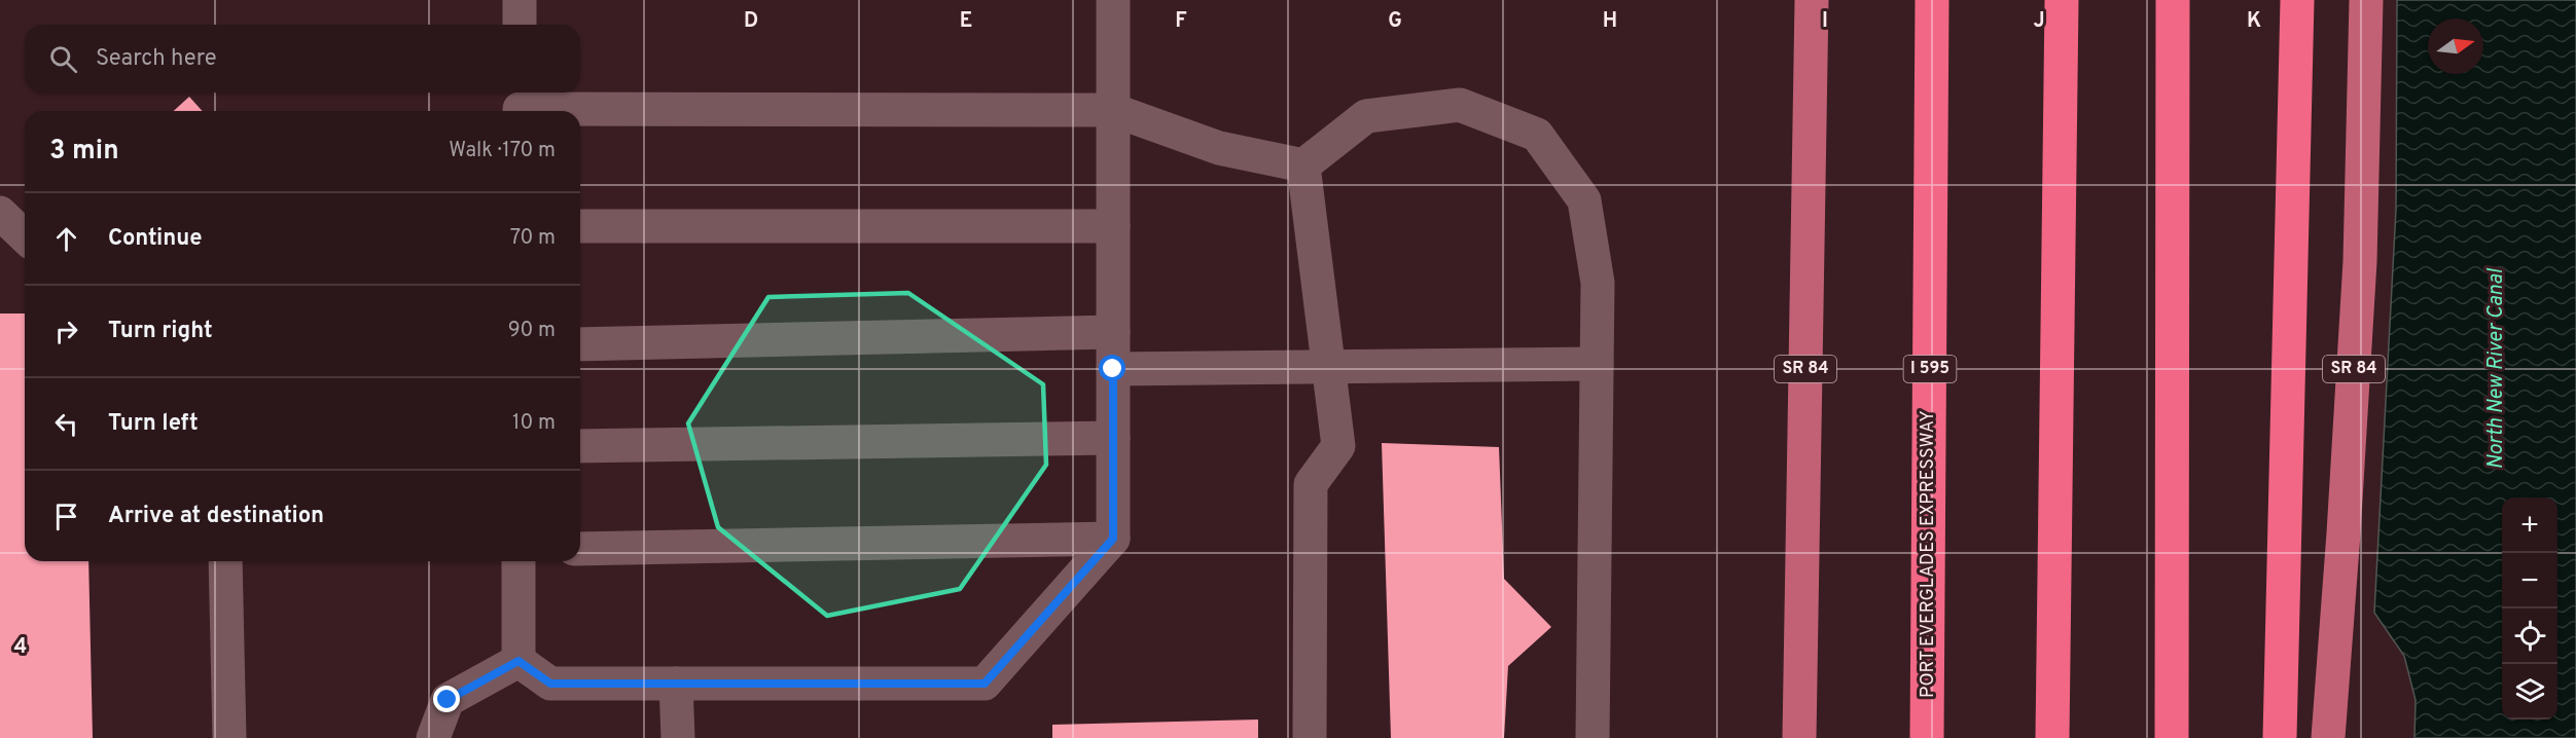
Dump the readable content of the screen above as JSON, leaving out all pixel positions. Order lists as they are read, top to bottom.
{
  "streets": {
    "highway": ["I 595", "PORT EVERGLADES EXPRESSWAY"],
    "main road": ["SR 84"]
  },
  "water": ["North New River Canal"],
  "north": "right",
  "page": {
    "search": "Search here",
    "heading": ["3 min", "Walk · 170 m"],
    "list": [
      ["Continue", "70 m"],
      ["Turn right", "90 m"],
      ["Turn left", "10 m"],
      "Arrive at destination"
    ],
    "map_buttons": ["+", "−"]
  },
  "grid": {
    "columns": [
      "D",
      "E",
      "F",
      "G",
      "H",
      "I",
      "J",
      "K"
    ],
    "rows": ["4"]
  }
}
